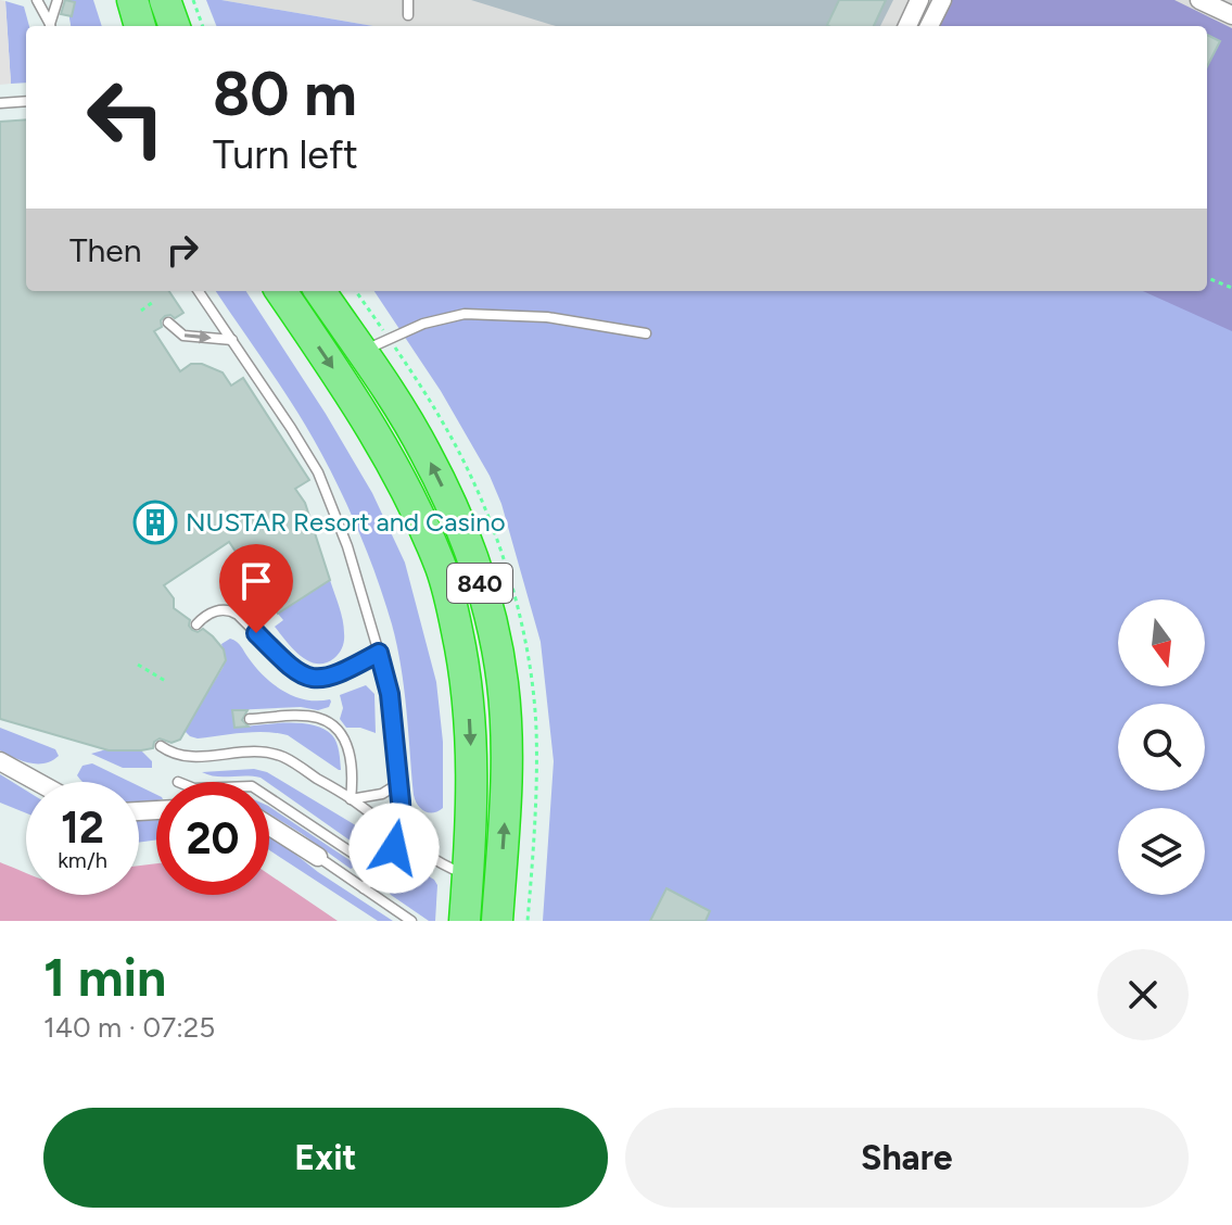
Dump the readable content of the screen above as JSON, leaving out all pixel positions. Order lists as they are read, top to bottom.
{
  "streets": {
    "highway": ["840"]
  },
  "places": {
    "building": ["NUSTAR Resort and Casino"]
  },
  "north": "bottom",
  "page": {
    "turn": ["80 m", "Turn left"],
    "then": "Then",
    "speed": "12 km/h",
    "limit": "20",
    "heading": ["1 min", "140 m · 07:25"],
    "buttons": ["Exit", "Share"]
  }
}
